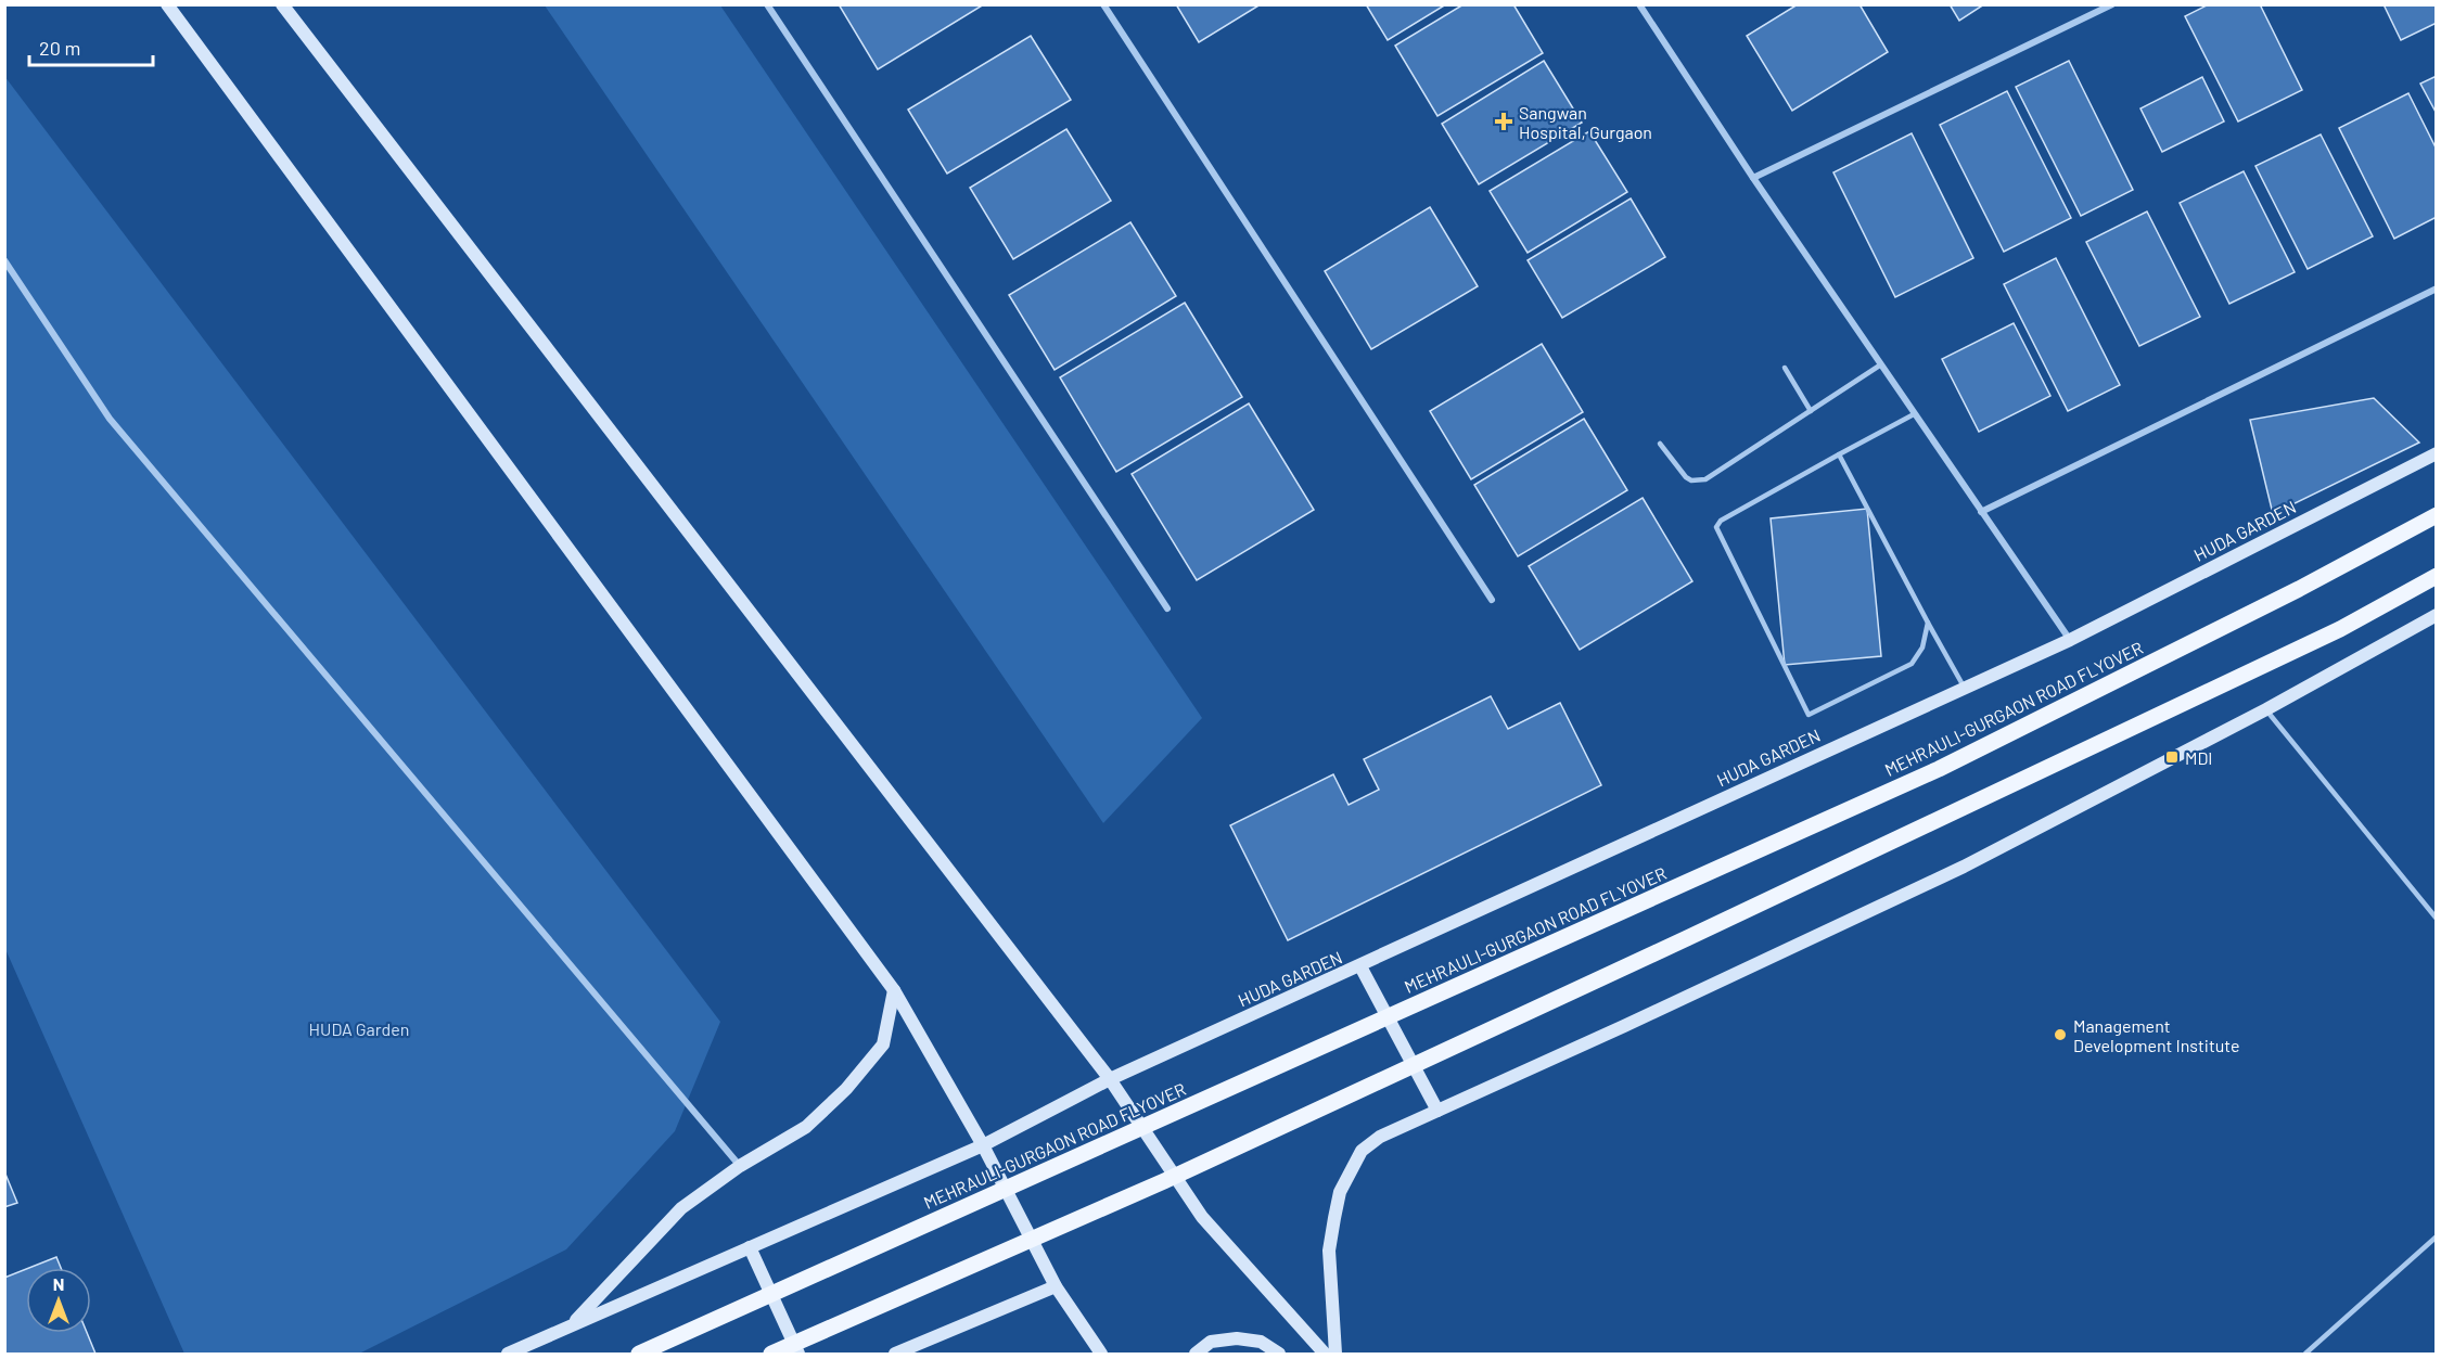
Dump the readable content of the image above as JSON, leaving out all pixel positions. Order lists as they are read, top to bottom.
{
  "streets": {
    "main road": ["MEHRAULI-GURGAON ROAD FLYOVER"],
    "street": ["HUDA GARDEN"]
  },
  "parks": ["HUDA Garden"],
  "places": {
    "health": ["Sangwan Hospital, Gurgaon"],
    "transit": ["MDI"],
    "other": ["Management Development Institute"]
  },
  "scale_bar": "20 m",
  "north": "top"
}
